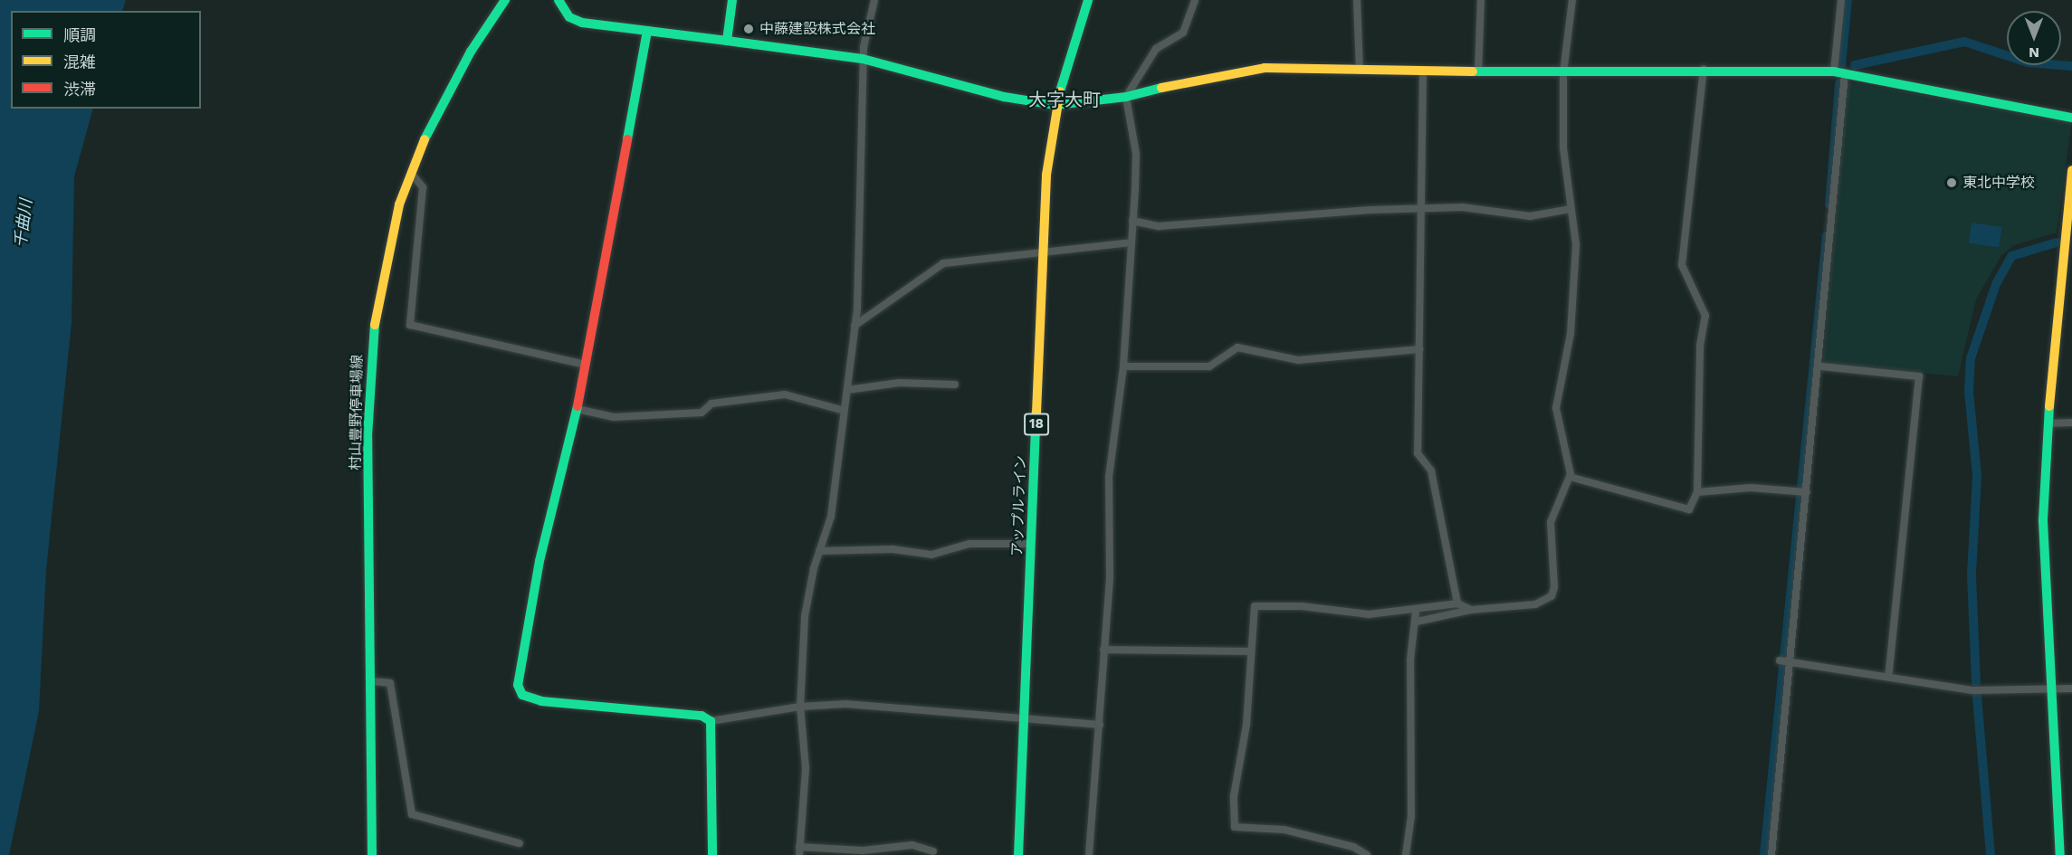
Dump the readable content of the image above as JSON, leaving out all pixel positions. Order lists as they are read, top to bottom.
{
  "streets": {
    "main road": ["村山豊野停車場線", "18", "アップルライン"]
  },
  "districts": ["大字大町"],
  "water": ["千曲川"],
  "places": ["中藤建設株式会社", "東北中学校"],
  "legend": ["順調", "混雑", "渋滞"],
  "north": "bottom"
}
